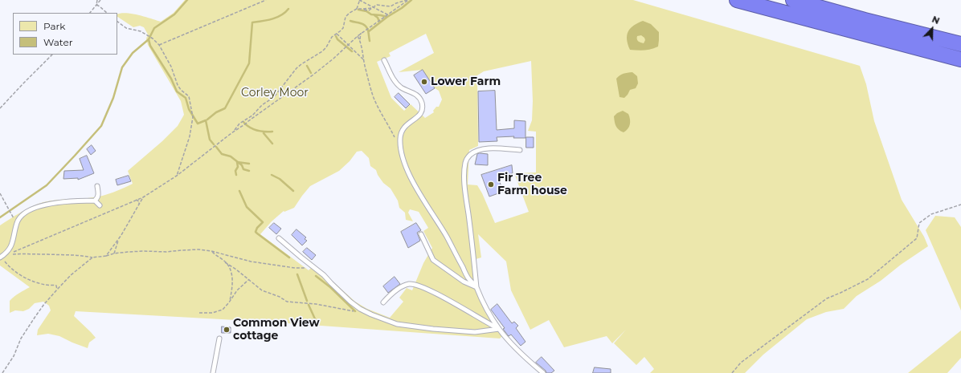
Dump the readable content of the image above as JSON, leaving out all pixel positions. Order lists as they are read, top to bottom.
{
  "parks": ["Corley Moor"],
  "places": ["Lower Farm", "Fir Tree Farm house", "Common View cottage"],
  "legend": ["Park", "Water"],
  "north": "top right"
}
